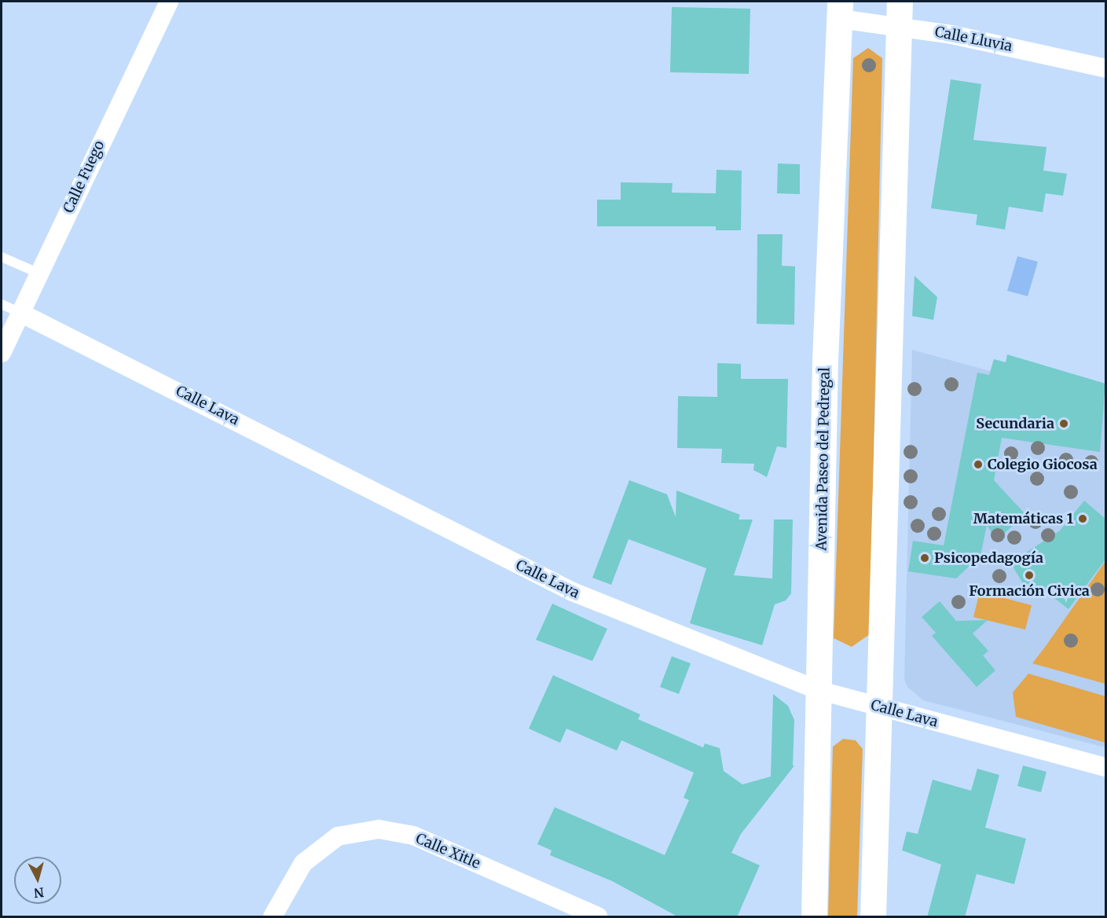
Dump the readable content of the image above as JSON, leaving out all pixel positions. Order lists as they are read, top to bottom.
{
  "streets": {
    "main road": ["Avenida Paseo del Pedregal"],
    "street": [
      "Calle Lluvia",
      "Calle Fuego",
      "Calle Lava",
      "Calle Xitle"
    ]
  },
  "crossings": [
    ["Calle Lluvia", "Avenida Paseo del Pedregal"],
    ["Calle Fuego", "Calle Lava"],
    ["Calle Lava", "Avenida Paseo del Pedregal"]
  ],
  "places": [
    "Secundaria",
    "Colegio Giocosa",
    "Matemáticas 1",
    "Psicopedagogía",
    "Formación Civica"
  ],
  "north": "bottom"
}
